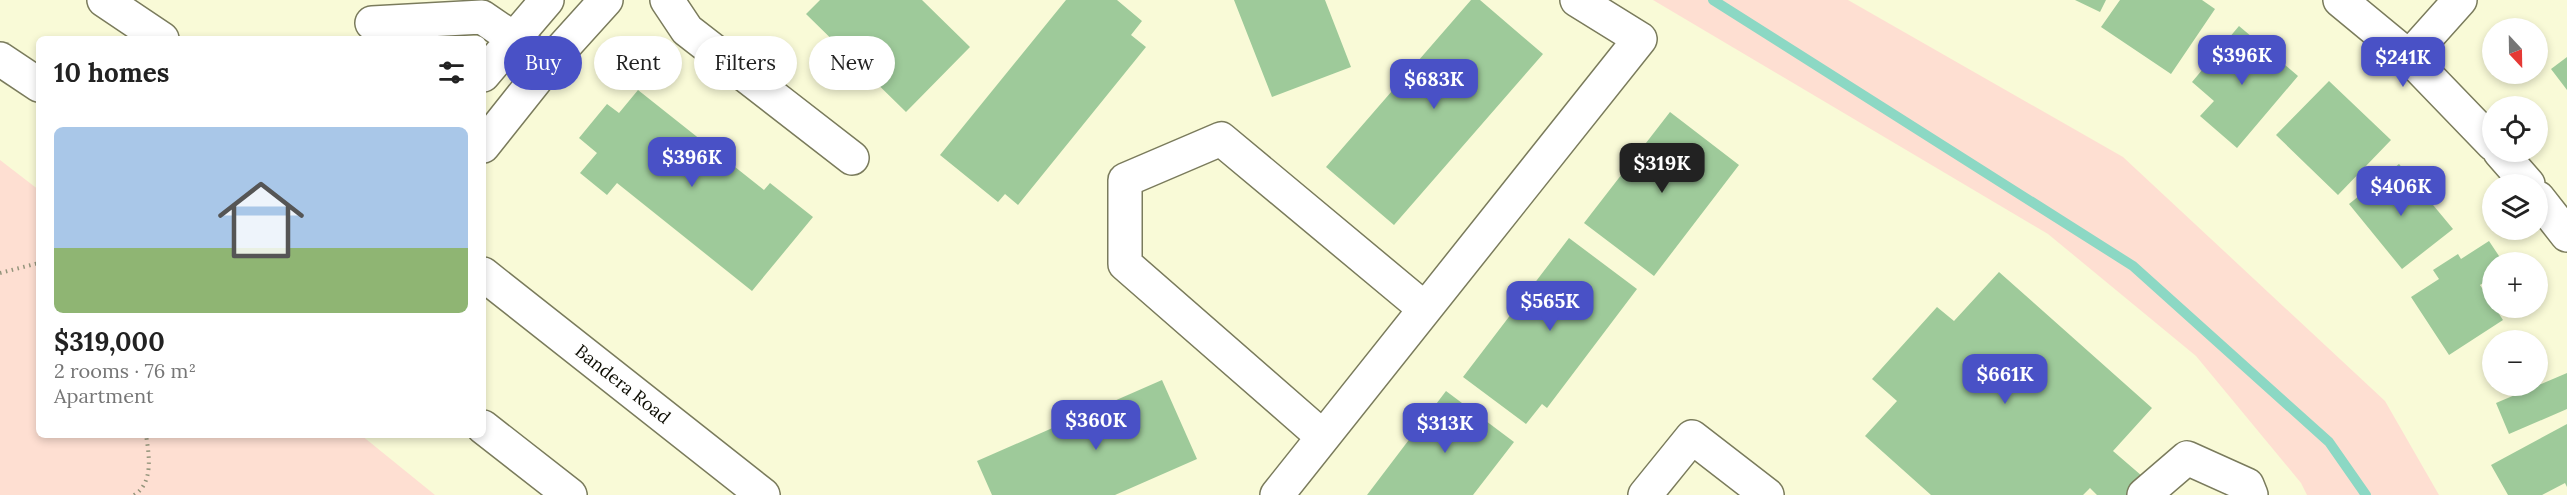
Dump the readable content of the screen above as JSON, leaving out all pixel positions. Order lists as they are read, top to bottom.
{
  "streets": {
    "main road": ["Bandera Road"]
  },
  "north": "bottom",
  "page": {
    "map_buttons": ["+", "−"],
    "price": [
      "$396K",
      "$241K",
      "$683K",
      "$396K",
      "$319K",
      "$406K",
      "$565K",
      "$661K",
      "$360K",
      "$313K"
    ],
    "chip": [
      "Buy",
      "Rent",
      "Filters",
      "New"
    ],
    "heading": "10 homes",
    "list": [
      {
        "name": "$319,000",
        "note": "2 rooms · 76 m² · Apartment"
      }
    ]
  }
}
